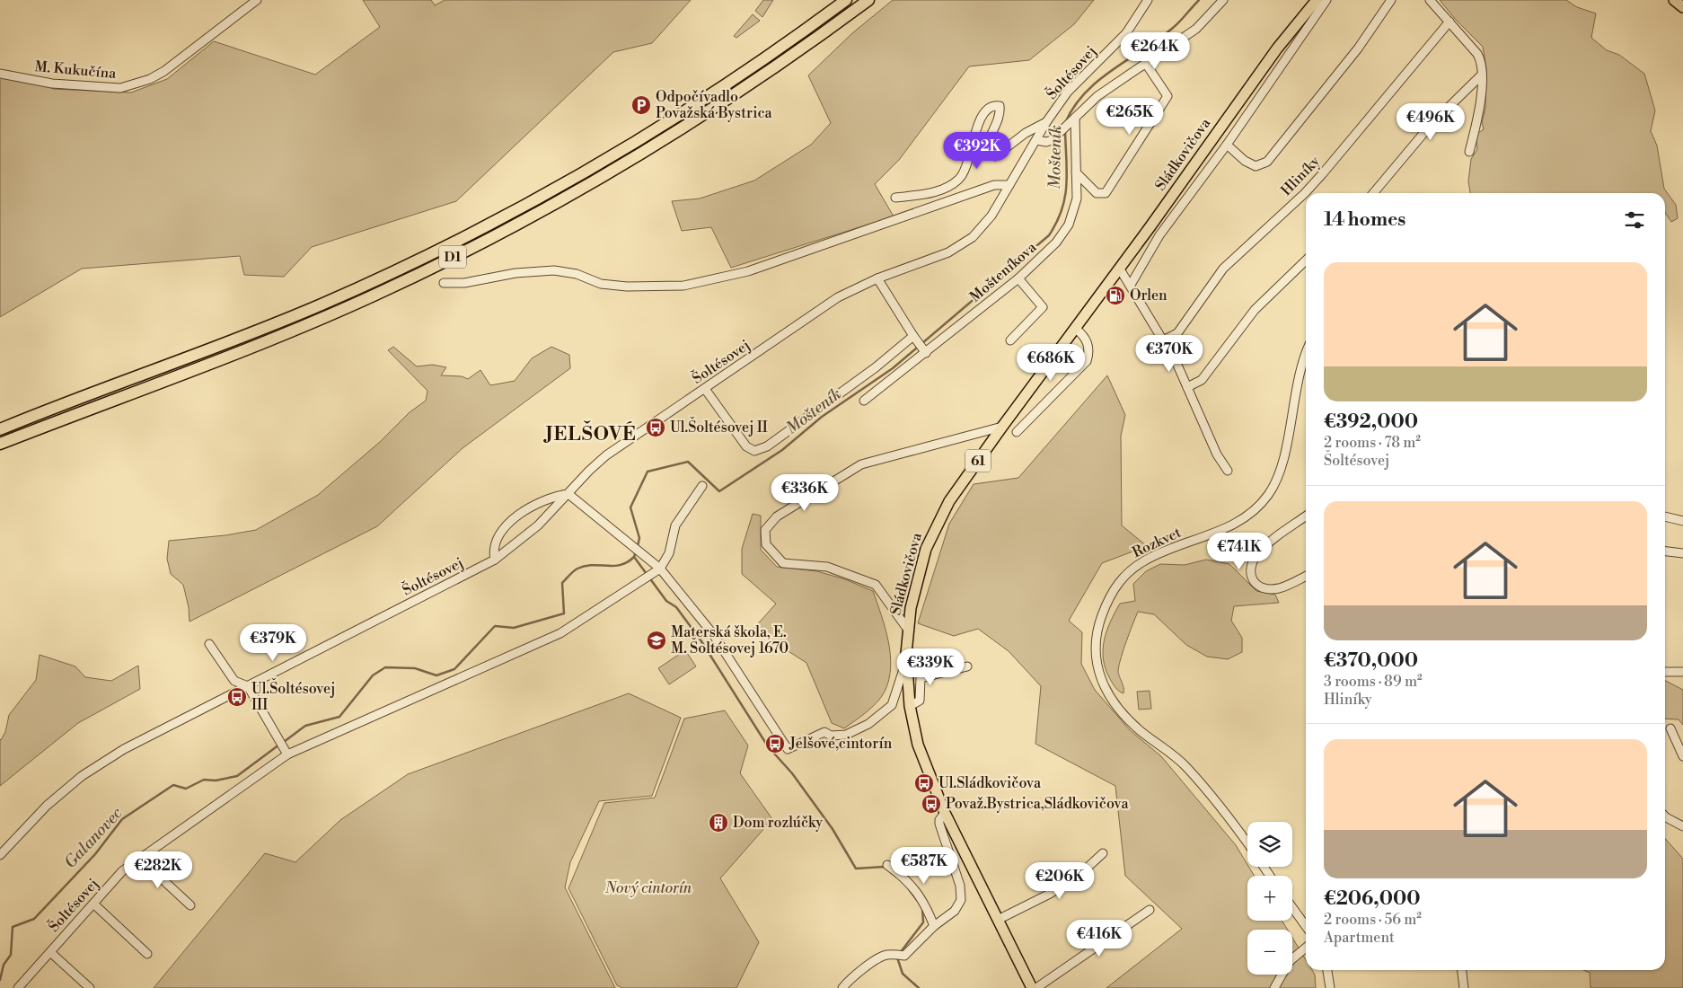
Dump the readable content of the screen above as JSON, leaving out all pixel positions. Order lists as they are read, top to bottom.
{
  "streets": {
    "highway": ["D1"],
    "main road": ["Sládkovičova", "61"],
    "street": [
      "M. Kukučína",
      "Šoltésovej",
      "Hliníky",
      "Mošteníkova",
      "Rozkvet"
    ]
  },
  "crossings": [
    ["Šoltésovej", "Mošteníkova"]
  ],
  "districts": ["JELŠOVÉ"],
  "water": ["Mošteník", "Galanovec"],
  "parks": ["Nový cintorín"],
  "places": {
    "parking": ["Odpočívadlo Považská Bystrica"],
    "fuel station": ["Orlen"],
    "bus stop": [
      "Ul.Šoltésovej II",
      "Ul.Šoltésovej III",
      "Jelšové,cintorín",
      "Ul.Sládkovičova",
      "Považ.Bystrica,Sládkovičova"
    ],
    "school or university": ["Materská škola, E. M. Šoltésovej 1670"],
    "building": ["Dom rozlúčky"]
  },
  "page": {
    "price": [
      "€264K",
      "€265K",
      "€496K",
      "€392K",
      "€370K",
      "€686K",
      "€336K",
      "€741K",
      "€379K",
      "€339K",
      "€587K",
      "€282K",
      "€206K",
      "€416K"
    ],
    "heading": "14 homes",
    "list": [
      {
        "name": "€392,000",
        "note": "2 rooms · 78 m² · Šoltésovej"
      },
      {
        "name": "€370,000",
        "note": "3 rooms · 89 m² · Hliníky"
      },
      {
        "name": "€206,000",
        "note": "2 rooms · 56 m² · Apartment"
      }
    ],
    "map_buttons": ["+", "−"]
  }
}
